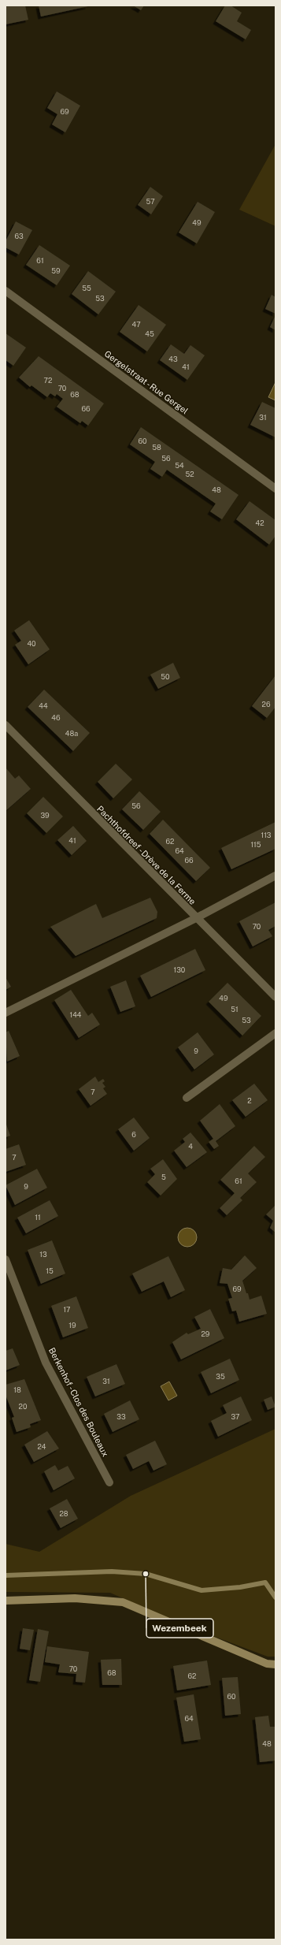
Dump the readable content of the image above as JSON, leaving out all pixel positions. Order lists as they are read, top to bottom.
{
  "streets": {
    "street": ["Gergelstraat - Rue Gergel", "Pachthofdreef - Drève de la Ferme", "Berkenhof - Clos des Bouleaux"]
  },
  "places": ["Wezembeek"],
  "house_numbers": [
    "69",
    "57",
    "49",
    "63",
    "61",
    "59",
    "55",
    "53",
    "47",
    "45",
    "43",
    "41",
    "72",
    "70",
    "68",
    "66",
    "31",
    "60",
    "58",
    "56",
    "54",
    "52",
    "48",
    "42",
    "40",
    "50",
    "26",
    "44",
    "46",
    "48a",
    "56",
    "39",
    "113",
    "41",
    "62",
    "115",
    "64",
    "66",
    "70",
    "130",
    "49",
    "51",
    "144",
    "53",
    "9",
    "7",
    "2",
    "6",
    "4",
    "7",
    "5",
    "61",
    "9",
    "11",
    "13",
    "15",
    "69",
    "17",
    "19",
    "29",
    "35",
    "31",
    "18",
    "20",
    "33",
    "37",
    "24",
    "28",
    "70",
    "68",
    "62",
    "60",
    "64",
    "48"
  ]
}
